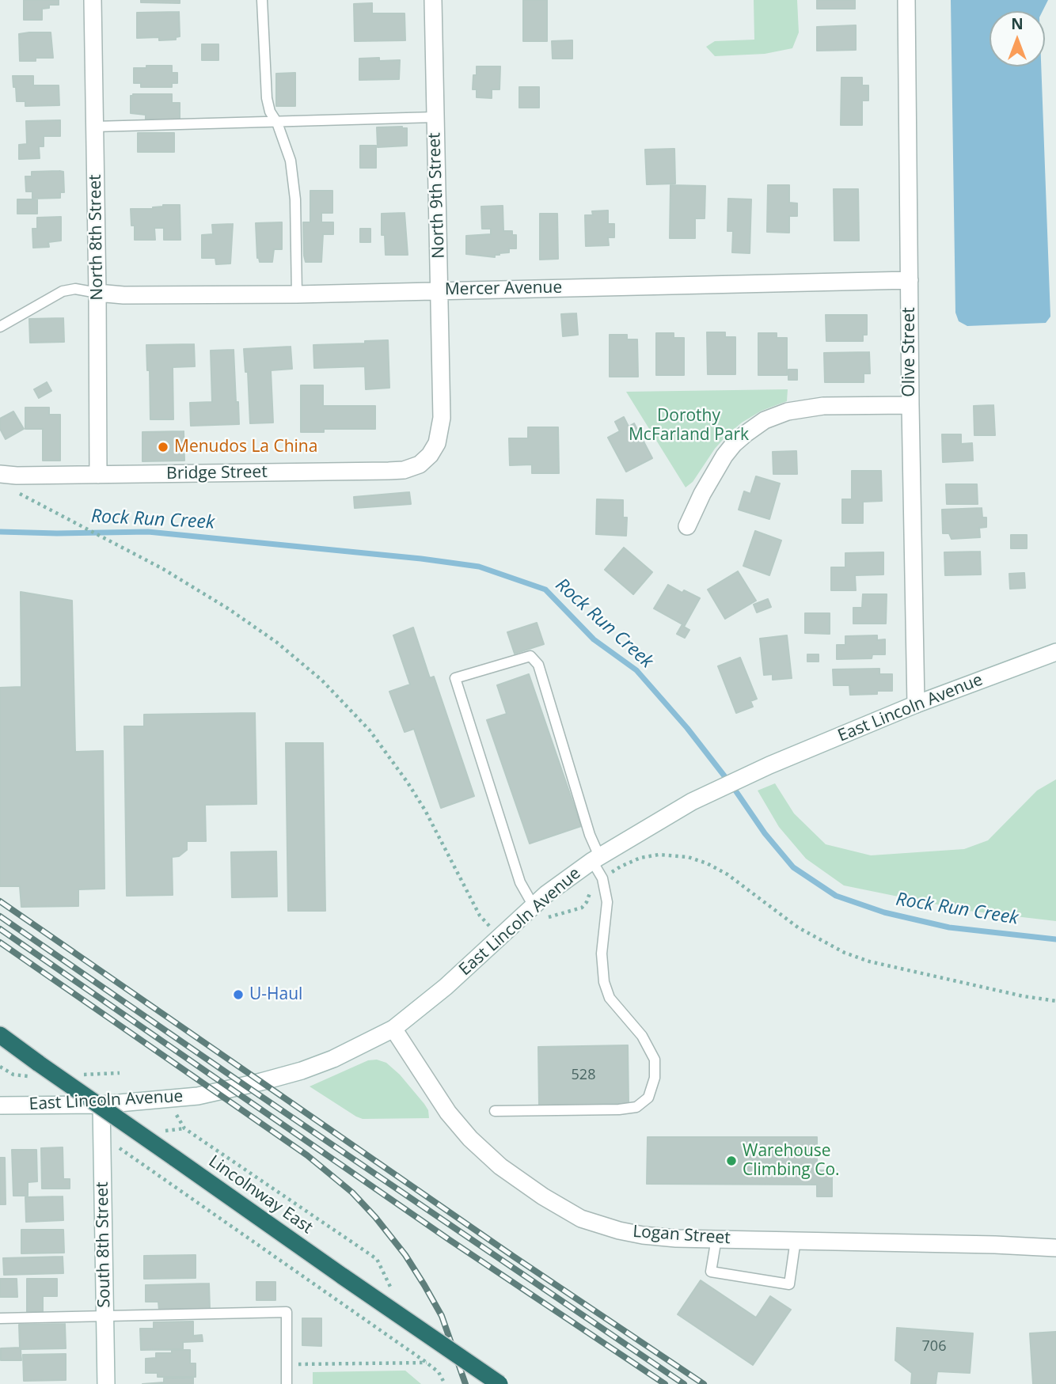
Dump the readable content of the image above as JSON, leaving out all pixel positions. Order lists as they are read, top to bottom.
{
  "streets": {
    "highway": ["Lincolnway East"],
    "street": [
      "North 9th Street",
      "North 8th Street",
      "Mercer Avenue",
      "Olive Street",
      "Bridge Street",
      "East Lincoln Avenue",
      "Logan Street",
      "South 8th Street"
    ]
  },
  "crossings": [
    ["North 9th Street", "Mercer Avenue"],
    ["North 9th Street", "Bridge Street"],
    ["North 8th Street", "Mercer Avenue"],
    ["North 8th Street", "Bridge Street"],
    ["Mercer Avenue", "Olive Street"],
    ["Olive Street", "East Lincoln Avenue"],
    ["East Lincoln Avenue", "Logan Street"],
    ["East Lincoln Avenue", "South 8th Street"]
  ],
  "water": ["Rock Run Creek"],
  "parks": ["Dorothy McFarland Park"],
  "places": ["Menudos La China", "U-Haul", "Warehouse Climbing Co."],
  "house_numbers": ["528", "706"],
  "north": "top"
}
